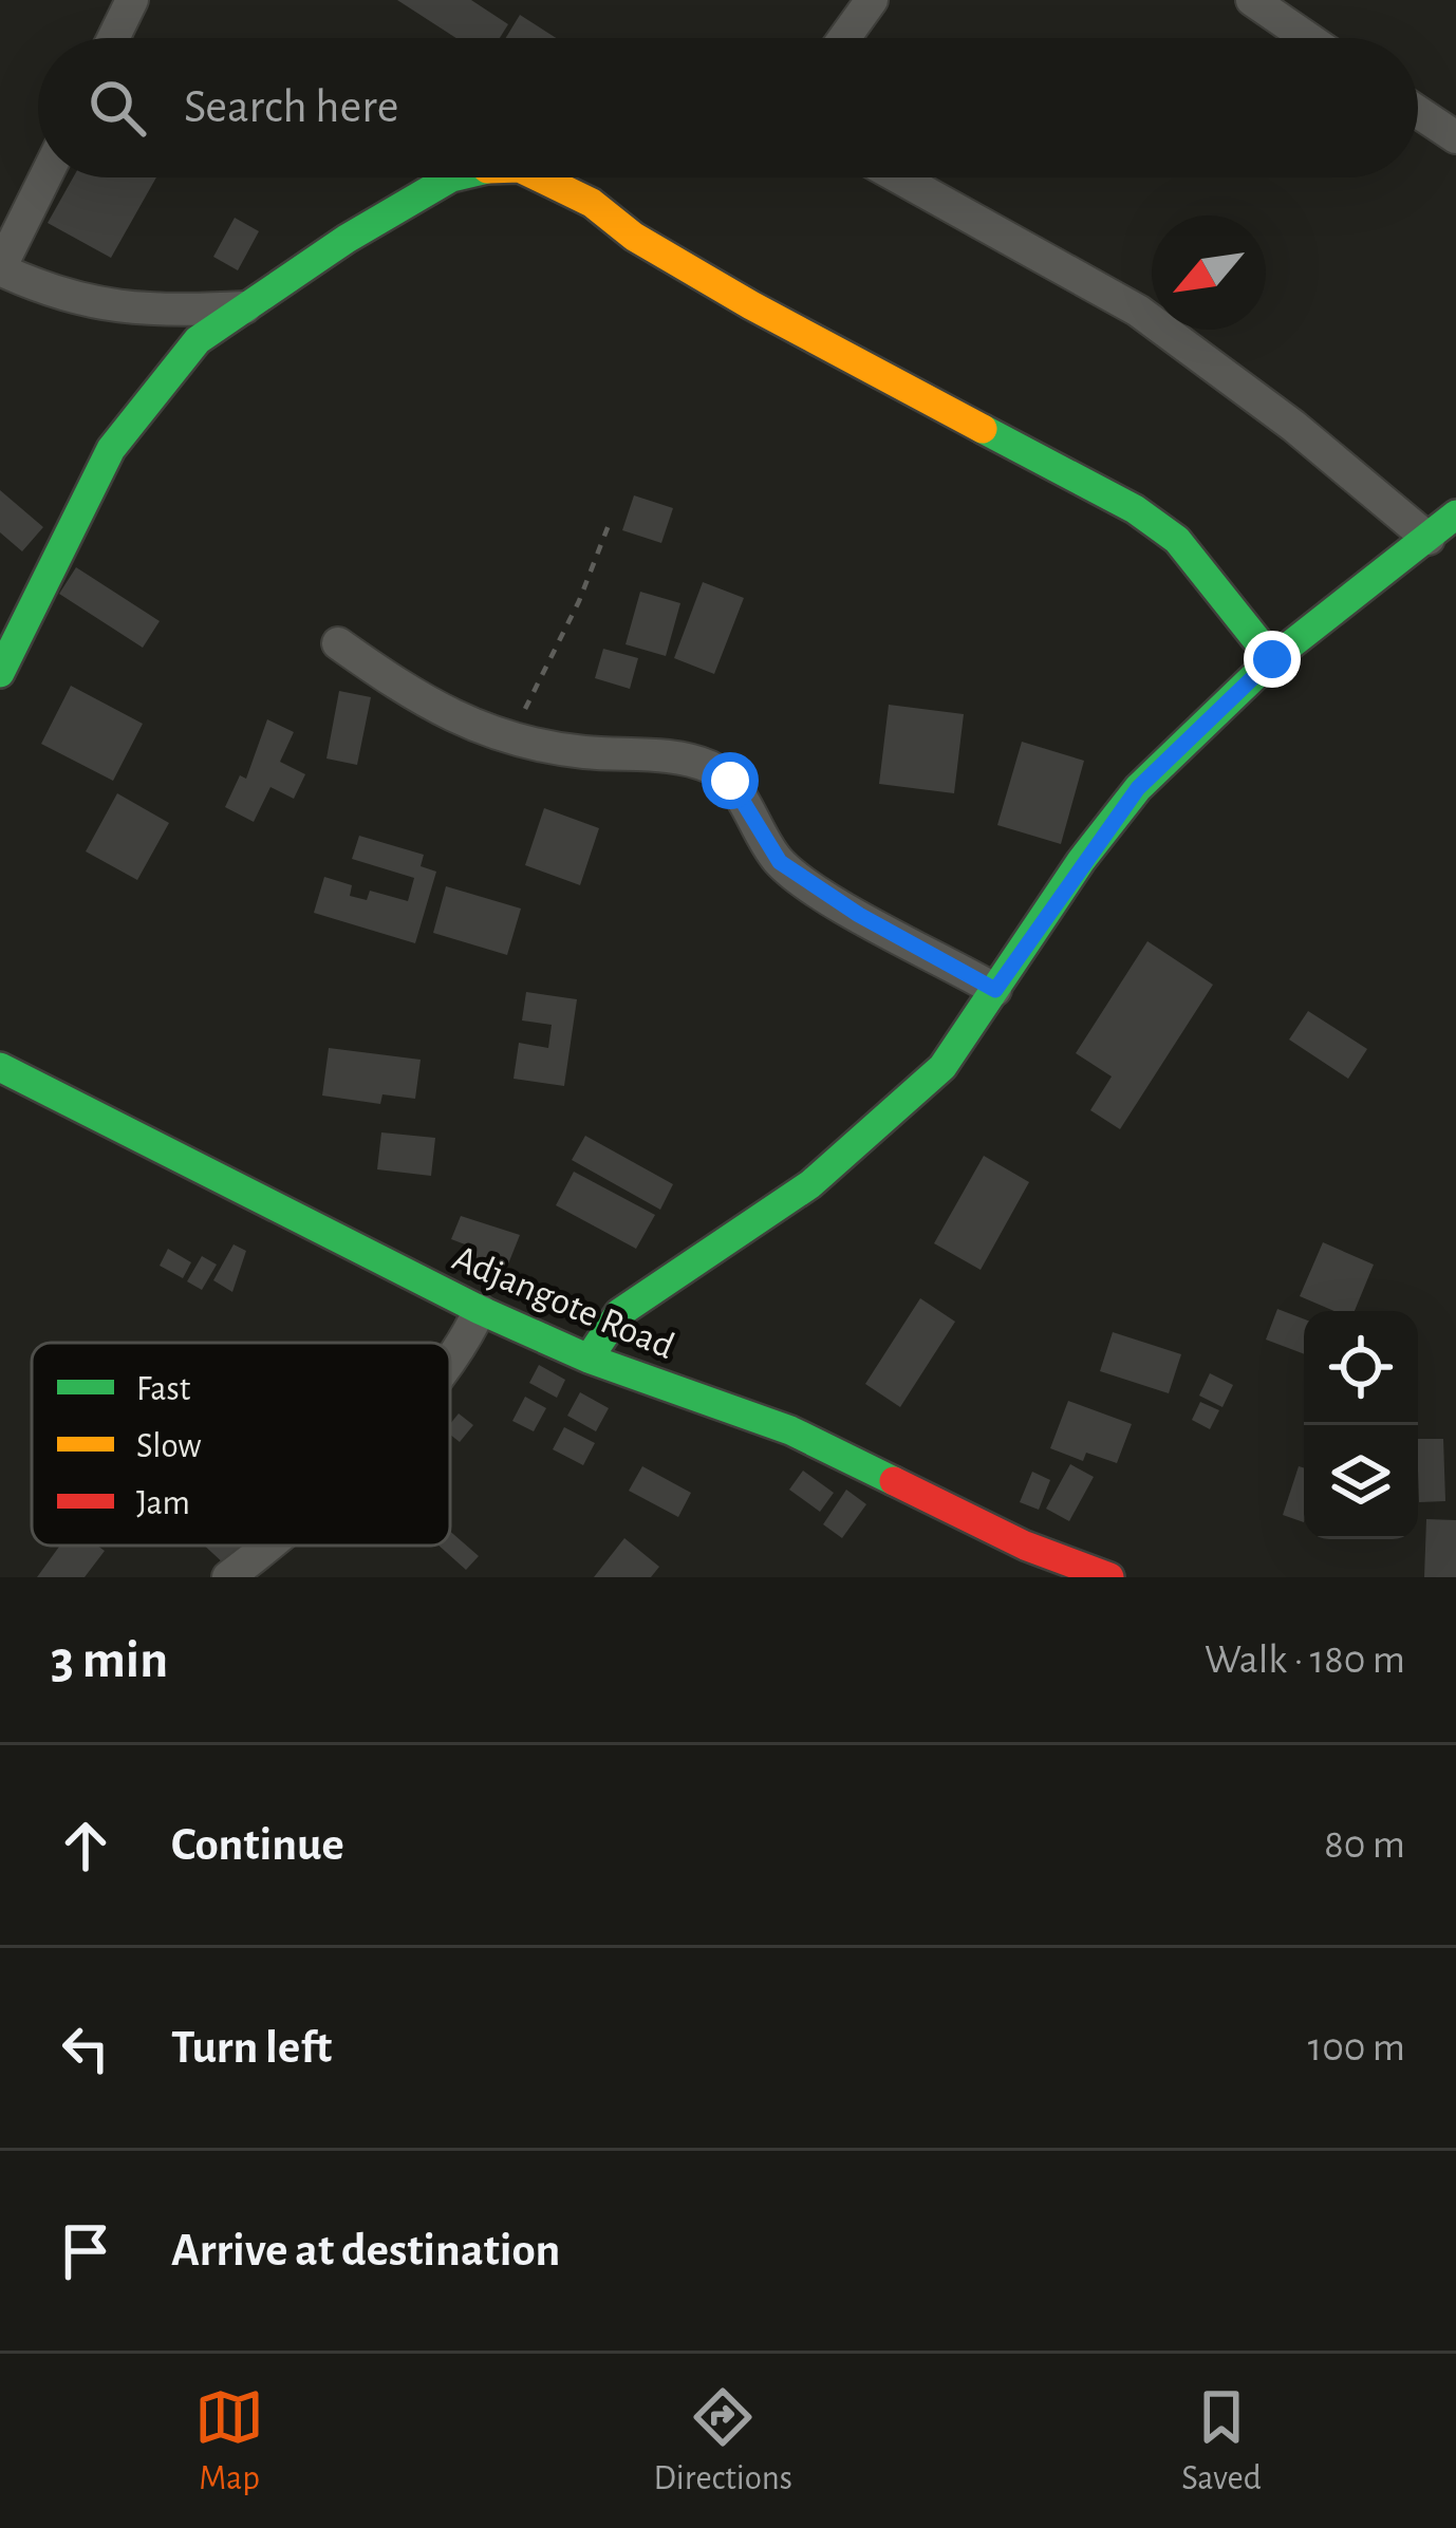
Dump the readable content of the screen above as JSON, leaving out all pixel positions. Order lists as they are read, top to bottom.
{
  "streets": {
    "street": ["Adjangote Road"]
  },
  "legend": ["Fast", "Slow", "Jam"],
  "north": "bottom left",
  "page": {
    "search": "Search here",
    "heading": ["3 min", "Walk · 180 m"],
    "list": [
      ["Continue", "80 m"],
      ["Turn left", "100 m"],
      "Arrive at destination"
    ],
    "nav": ["Map", "Directions", "Saved"]
  }
}
